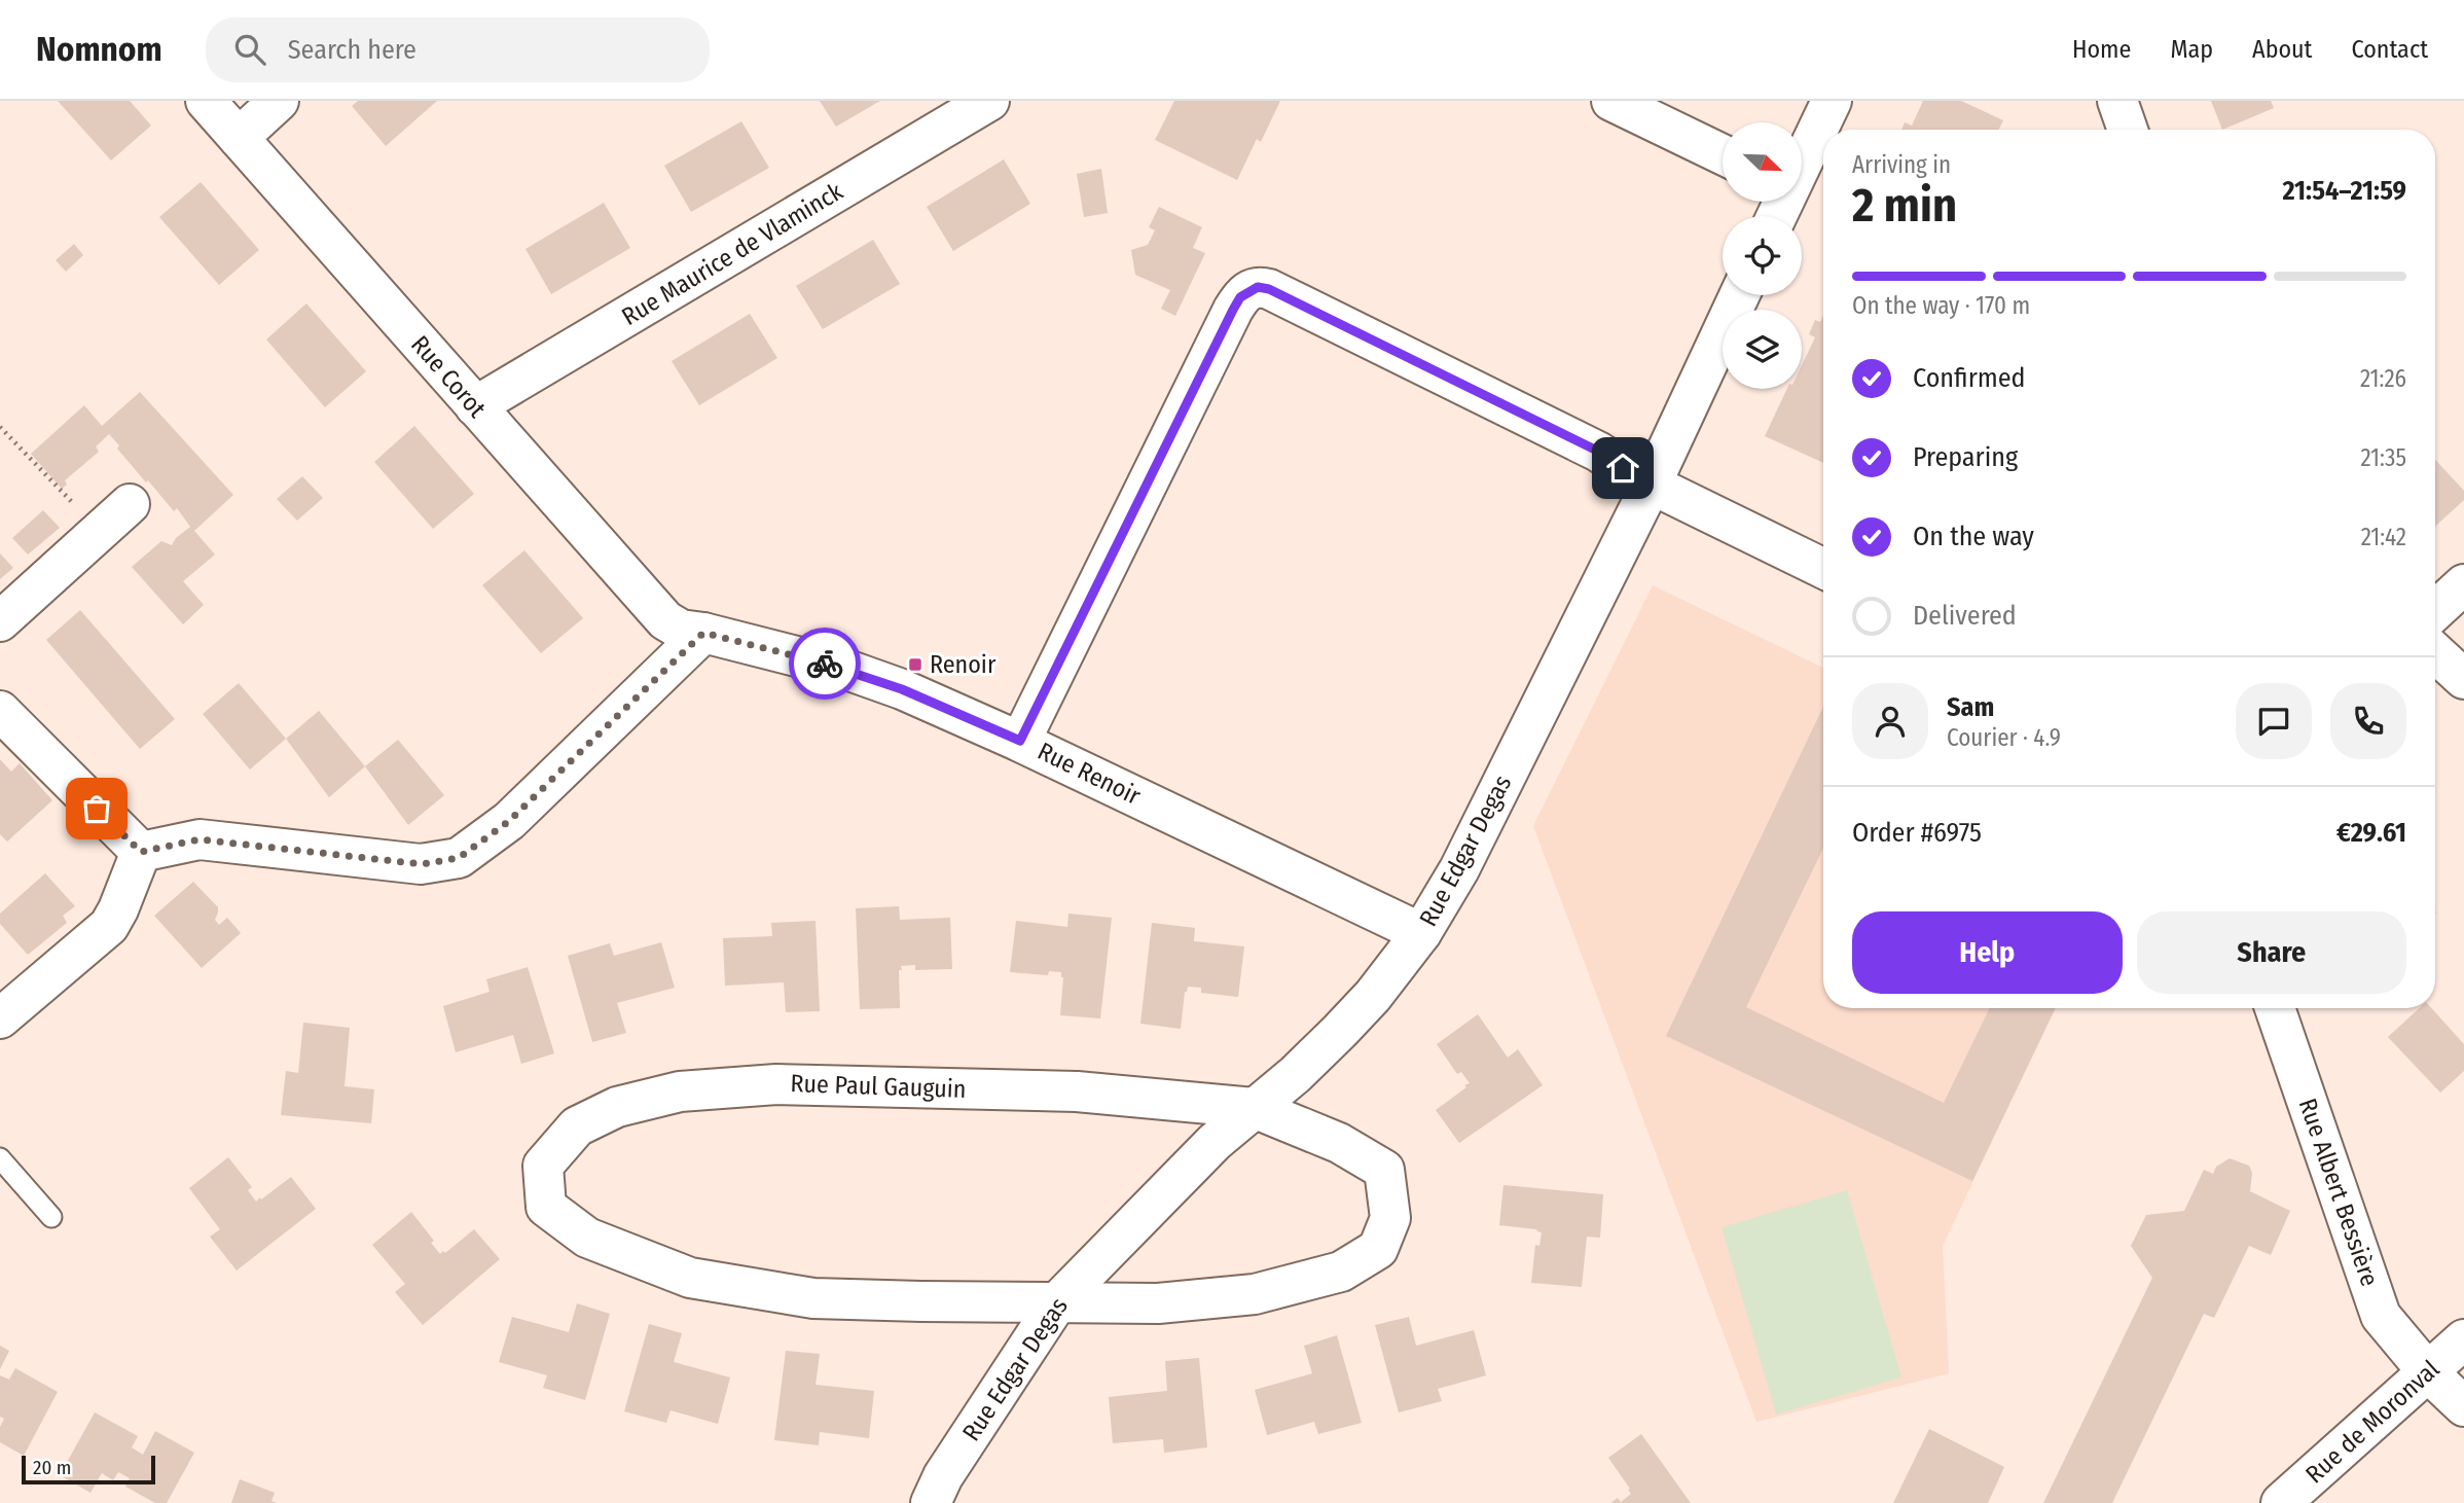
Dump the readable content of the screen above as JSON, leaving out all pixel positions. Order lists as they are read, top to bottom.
{
  "streets": {
    "street": [
      "Rue Maurice de Vlaminck",
      "Rue Corot",
      "Rue Renoir",
      "Rue Edgar Degas",
      "Rue Paul Gauguin",
      "Rue Albert Bessière",
      "Rue de Moronval"
    ]
  },
  "crossings": [
    ["Rue Maurice de Vlaminck", "Rue Corot"],
    ["Rue Corot", "Rue Renoir"],
    ["Rue Renoir", "Rue Edgar Degas"],
    ["Rue Edgar Degas", "Rue Paul Gauguin"],
    ["Rue Albert Bessière", "Rue de Moronval"]
  ],
  "places": {
    "transit": ["Renoir"]
  },
  "scale_bar": "20 m",
  "north": "bottom right",
  "page": {
    "header": "Nomnom",
    "search": "Search here",
    "nav": [
      "Home",
      "Map",
      "About",
      "Contact"
    ],
    "heading": ["2 min", "Arriving in", "21:54–21:59"],
    "panel": [
      "Sam",
      "Courier · 4.9",
      "Order #6975",
      "€29.61"
    ],
    "bar": "On the way · 170 m",
    "list": [
      ["Confirmed", "21:26"],
      ["Preparing", "21:35"],
      ["On the way", "21:42"],
      "Delivered"
    ],
    "buttons": ["Help", "Share"],
    "scale": "20 m"
  }
}
